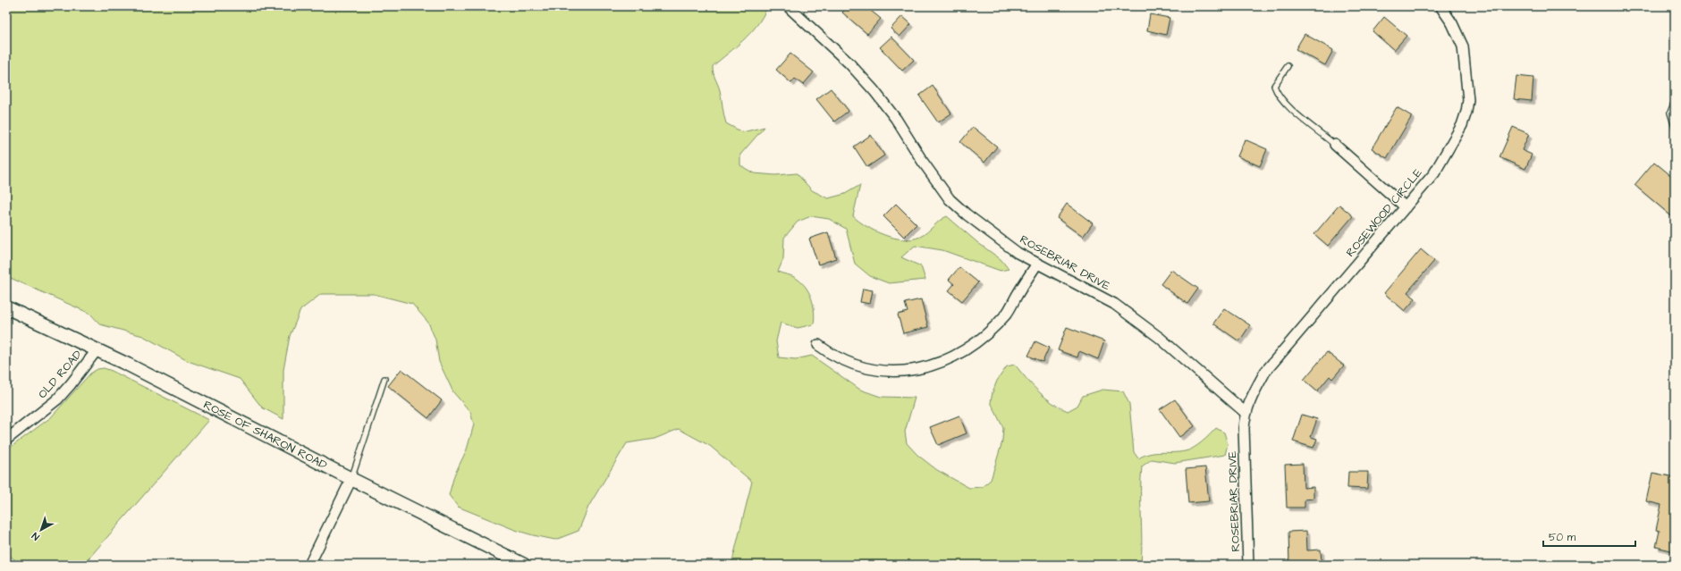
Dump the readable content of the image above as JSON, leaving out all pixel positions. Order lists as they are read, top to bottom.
{
  "streets": {
    "street": [
      "ROSEWOOD CIRCLE",
      "ROSEBRIAR DRIVE",
      "OLD ROAD",
      "ROSE OF SHARON ROAD"
    ]
  },
  "crossings": [
    ["ROSEWOOD CIRCLE", "ROSEBRIAR DRIVE"],
    ["OLD ROAD", "ROSE OF SHARON ROAD"]
  ],
  "scale_bar": "50 m",
  "north": "bottom left"
}
